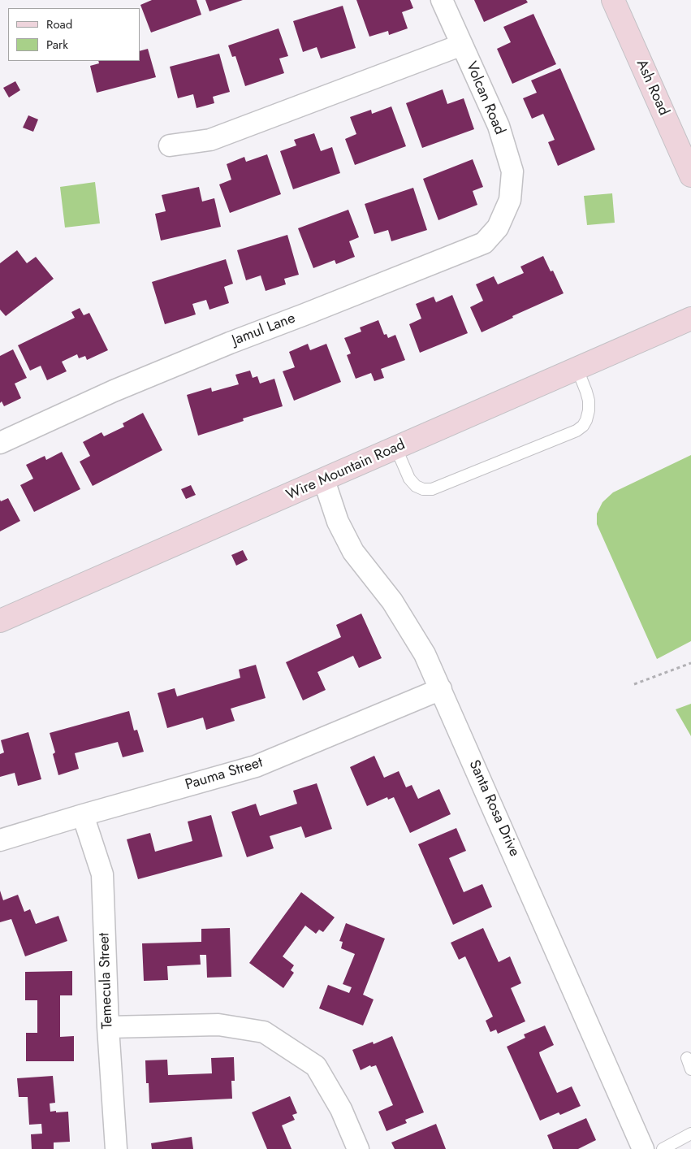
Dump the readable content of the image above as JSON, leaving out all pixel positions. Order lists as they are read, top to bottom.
{
  "streets": {
    "main road": ["Ash Road", "Wire Mountain Road"],
    "street": [
      "Volcan Road",
      "Jamul Lane",
      "Pauma Street",
      "Santa Rosa Drive",
      "Temecula Street"
    ]
  },
  "crossings": [
    ["Volcan Road", "Jamul Lane"],
    ["Wire Mountain Road", "Santa Rosa Drive"],
    ["Pauma Street", "Santa Rosa Drive"],
    ["Pauma Street", "Temecula Street"]
  ],
  "legend": ["Road", "Park"]
}
